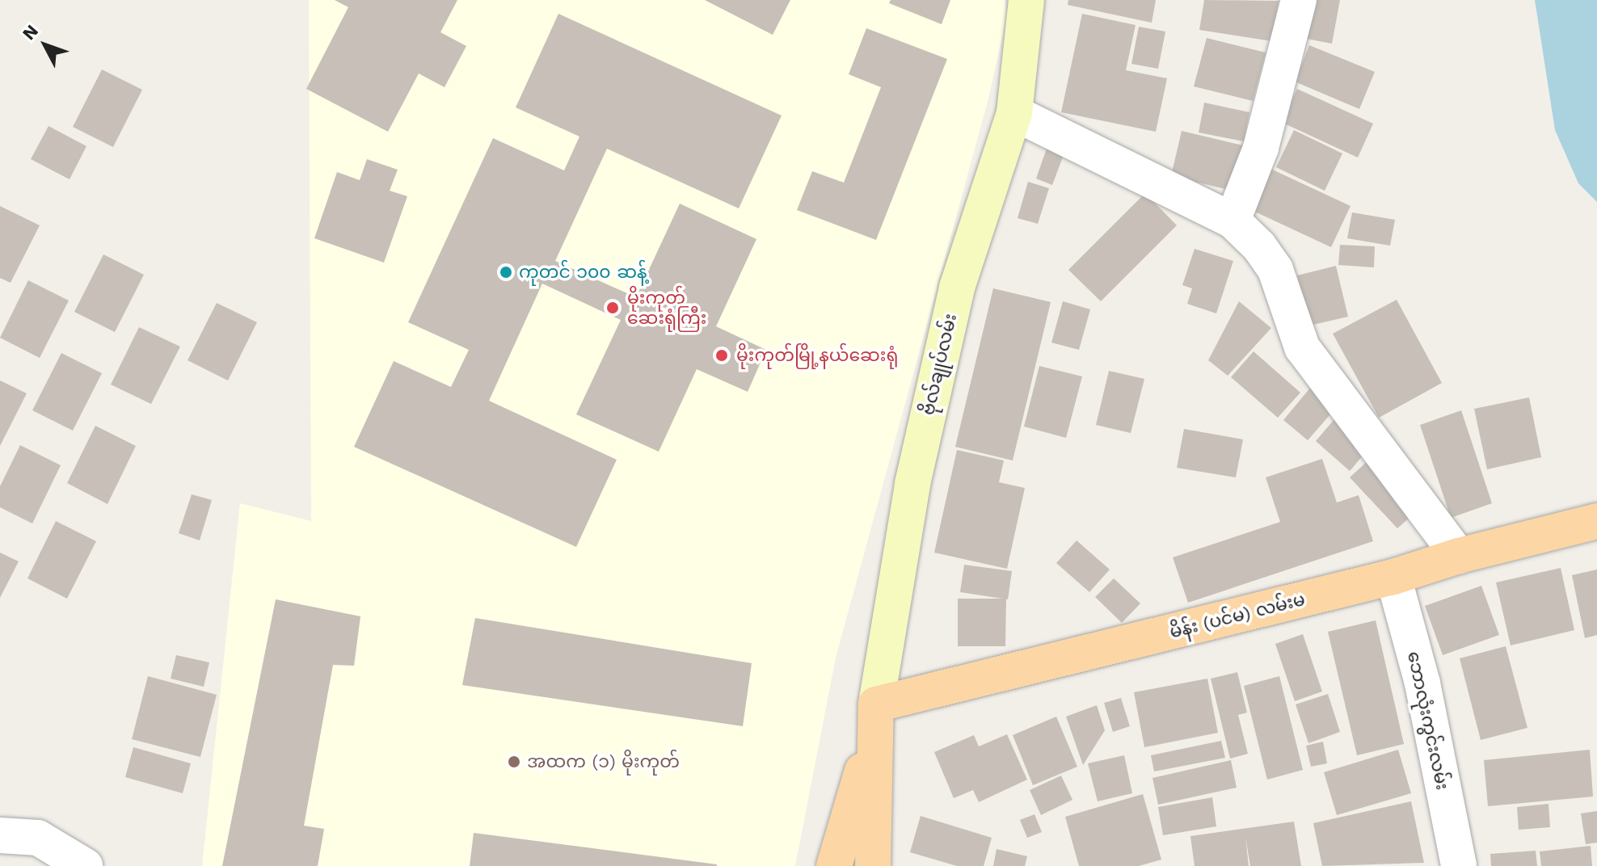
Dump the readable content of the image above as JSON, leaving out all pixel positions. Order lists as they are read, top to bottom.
{
  "streets": {
    "main road": ["ဗိုလ်‌ချုပ်‌လမ်း", "မိန်း (ပင်မ) လမ်းမ"],
    "street": ["‌ဘောလုံးကွင်းလမ်း"]
  },
  "crossings": [
    ["ဗိုလ်‌ချုပ်‌လမ်း", "မိန်း (ပင်မ) လမ်းမ"],
    ["မိန်း (ပင်မ) လမ်းမ", "‌ဘောလုံးကွင်းလမ်း"]
  ],
  "places": [
    "ကုတင် ၁၀၀ ဆန့်",
    "မိုးကုတ်‌ ‌ဆေးရုံကြီး",
    "မိုးကုတ်မြို့နယ်ဆေးရုံ",
    "အထက (၁) မိုးကုတ်"
  ],
  "north": "top left"
}
